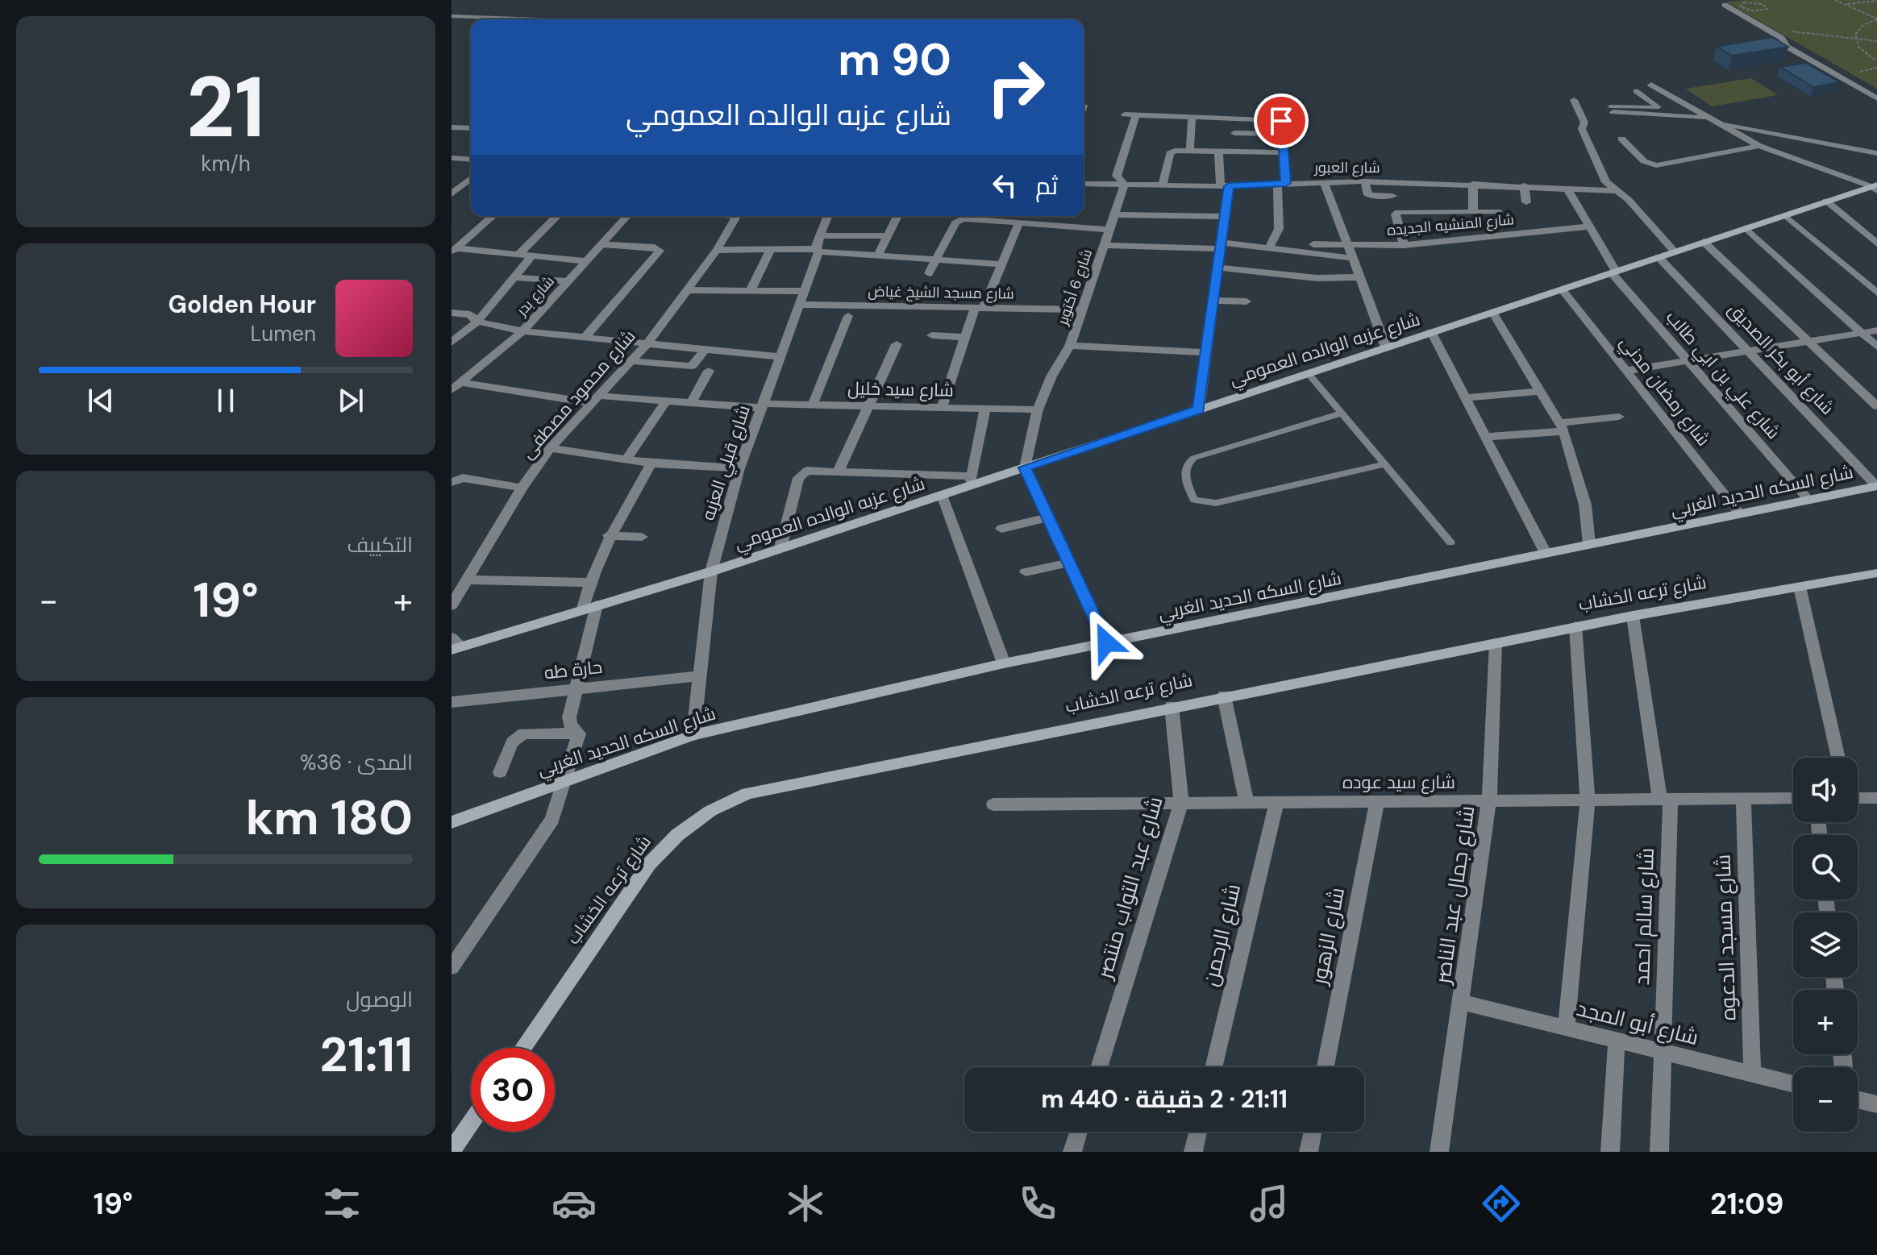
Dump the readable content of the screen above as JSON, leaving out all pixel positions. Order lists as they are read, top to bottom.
{
  "streets": {
    "street": [
      "شارع العبور",
      "شارع المنشيه الجديده",
      "شارع 6 أكتوبر",
      "شارع مسجد الشيخ غياض",
      "شارع بدر",
      "شارع عزبه الوالده العمومي",
      "شارع أبو بكر الصديق",
      "شارع علي بن ابي طالب",
      "شارع سيد خليل",
      "شارع رمضان مدني",
      "شارع محمود مصطفى",
      "شارع قبلي العزبه",
      "شارع السكه الحديد الغربي",
      "شارع ترعه الخشاب",
      "حارة طه",
      "شارع سيد عوده",
      "شارع عبد التواب منتصر",
      "شارع جمال عبد الناصر",
      "شارع سالم احمد",
      "شارع الرحمن",
      "شارع الزهور",
      "شارع مسجد الدعوه",
      "شارع أبو المجد"
    ]
  },
  "crossings": [
    ["شارع العبور", "شارع 6 أكتوبر"],
    ["شارع العبور", "شارع علي بن ابي طالب"],
    ["شارع المنشيه الجديده", "شارع علي بن ابي طالب"],
    ["شارع 6 أكتوبر", "شارع مسجد الشيخ غياض"],
    ["شارع 6 أكتوبر", "شارع عزبه الوالده العمومي"],
    ["شارع 6 أكتوبر", "شارع سيد خليل"],
    ["شارع مسجد الشيخ غياض", "شارع قبلي العزبه"],
    ["شارع بدر", "شارع سيد خليل"],
    ["شارع عزبه الوالده العمومي", "شارع أبو بكر الصديق"],
    ["شارع عزبه الوالده العمومي", "شارع علي بن ابي طالب"],
    ["شارع عزبه الوالده العمومي", "شارع رمضان مدني"],
    ["شارع عزبه الوالده العمومي", "شارع قبلي العزبه"],
    ["شارع أبو بكر الصديق", "شارع السكه الحديد الغربي"],
    ["شارع علي بن ابي طالب", "شارع السكه الحديد الغربي"],
    ["شارع سيد خليل", "شارع محمود مصطفى"],
    ["شارع سيد خليل", "شارع قبلي العزبه"],
    ["شارع رمضان مدني", "شارع السكه الحديد الغربي"],
    ["شارع قبلي العزبه", "شارع السكه الحديد الغربي"],
    ["شارع قبلي العزبه", "حارة طه"],
    ["شارع ترعه الخشاب", "شارع عبد التواب منتصر"],
    ["شارع ترعه الخشاب", "شارع جمال عبد الناصر"],
    ["شارع ترعه الخشاب", "شارع سالم احمد"],
    ["شارع سيد عوده", "شارع عبد التواب منتصر"],
    ["شارع سيد عوده", "شارع جمال عبد الناصر"],
    ["شارع سيد عوده", "شارع سالم احمد"],
    ["شارع سيد عوده", "شارع الرحمن"],
    ["شارع سيد عوده", "شارع الزهور"],
    ["شارع سيد عوده", "شارع مسجد الدعوه"],
    ["شارع جمال عبد الناصر", "شارع أبو المجد"],
    ["شارع سالم احمد", "شارع أبو المجد"],
    ["شارع مسجد الدعوه", "شارع أبو المجد"]
  ],
  "page": {
    "tile": [
      ["21", "km/h"],
      "التكييف",
      ["المدى · 36%", "180 km"],
      ["الوصول", "21:11"]
    ],
    "turn": ["90 m", "شارع عزبه الوالده العمومي"],
    "then": "ثم",
    "song": ["Golden Hour", "Lumen"],
    "heat": ["−", "19°", "+"],
    "map_buttons": ["+", "−"],
    "limit": "30",
    "trip": "21:11 · 2 دقيقة · 440 m",
    "tabs": ["21:09", "19°"]
  }
}
